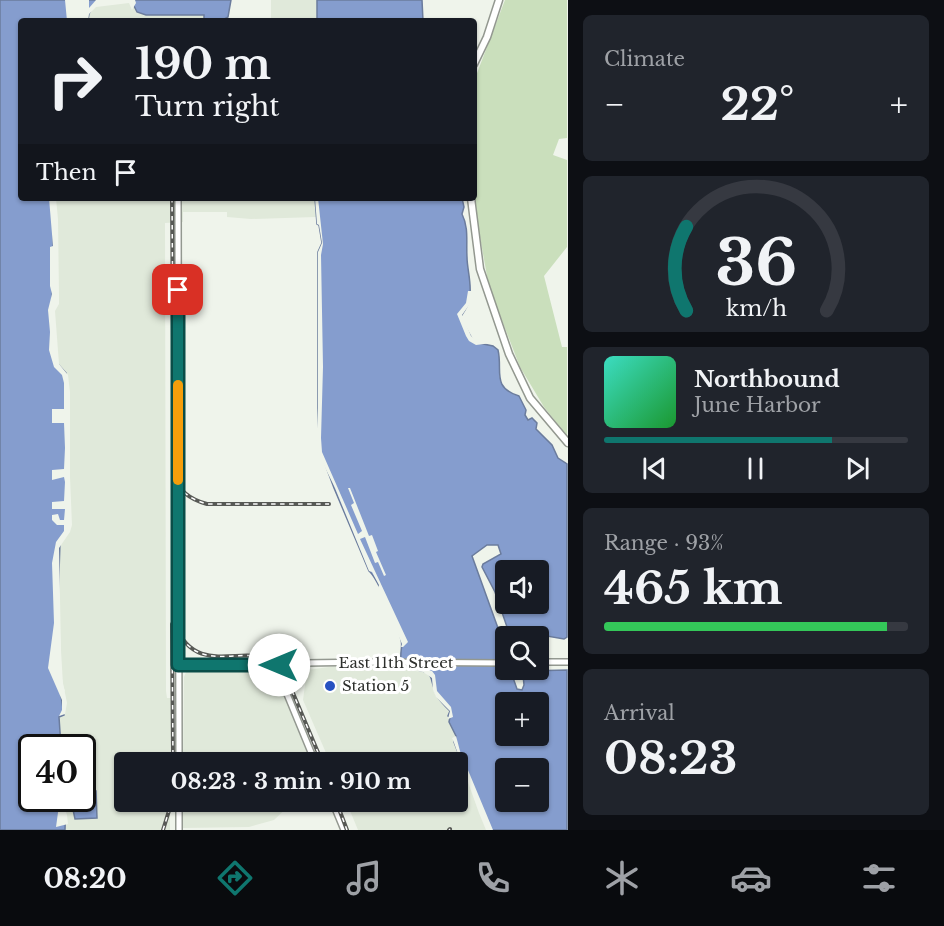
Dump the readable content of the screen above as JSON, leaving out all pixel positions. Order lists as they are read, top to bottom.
{
  "streets": {
    "street": ["East 11th Street"]
  },
  "places": ["Station 5"],
  "page": {
    "tile": [
      "Climate",
      ["Range · 93%", "465 km"],
      ["Arrival", "08:23"]
    ],
    "turn": ["190 m", "Turn right"],
    "heat": ["−", "22°", "+"],
    "then": "Then",
    "song": ["Northbound", "June Harbor"],
    "map_buttons": ["+", "−"],
    "limit": "40",
    "trip": "08:23 · 3 min · 910 m",
    "tabs": "08:20",
    "gauge": ["36", "km/h"]
  }
}
